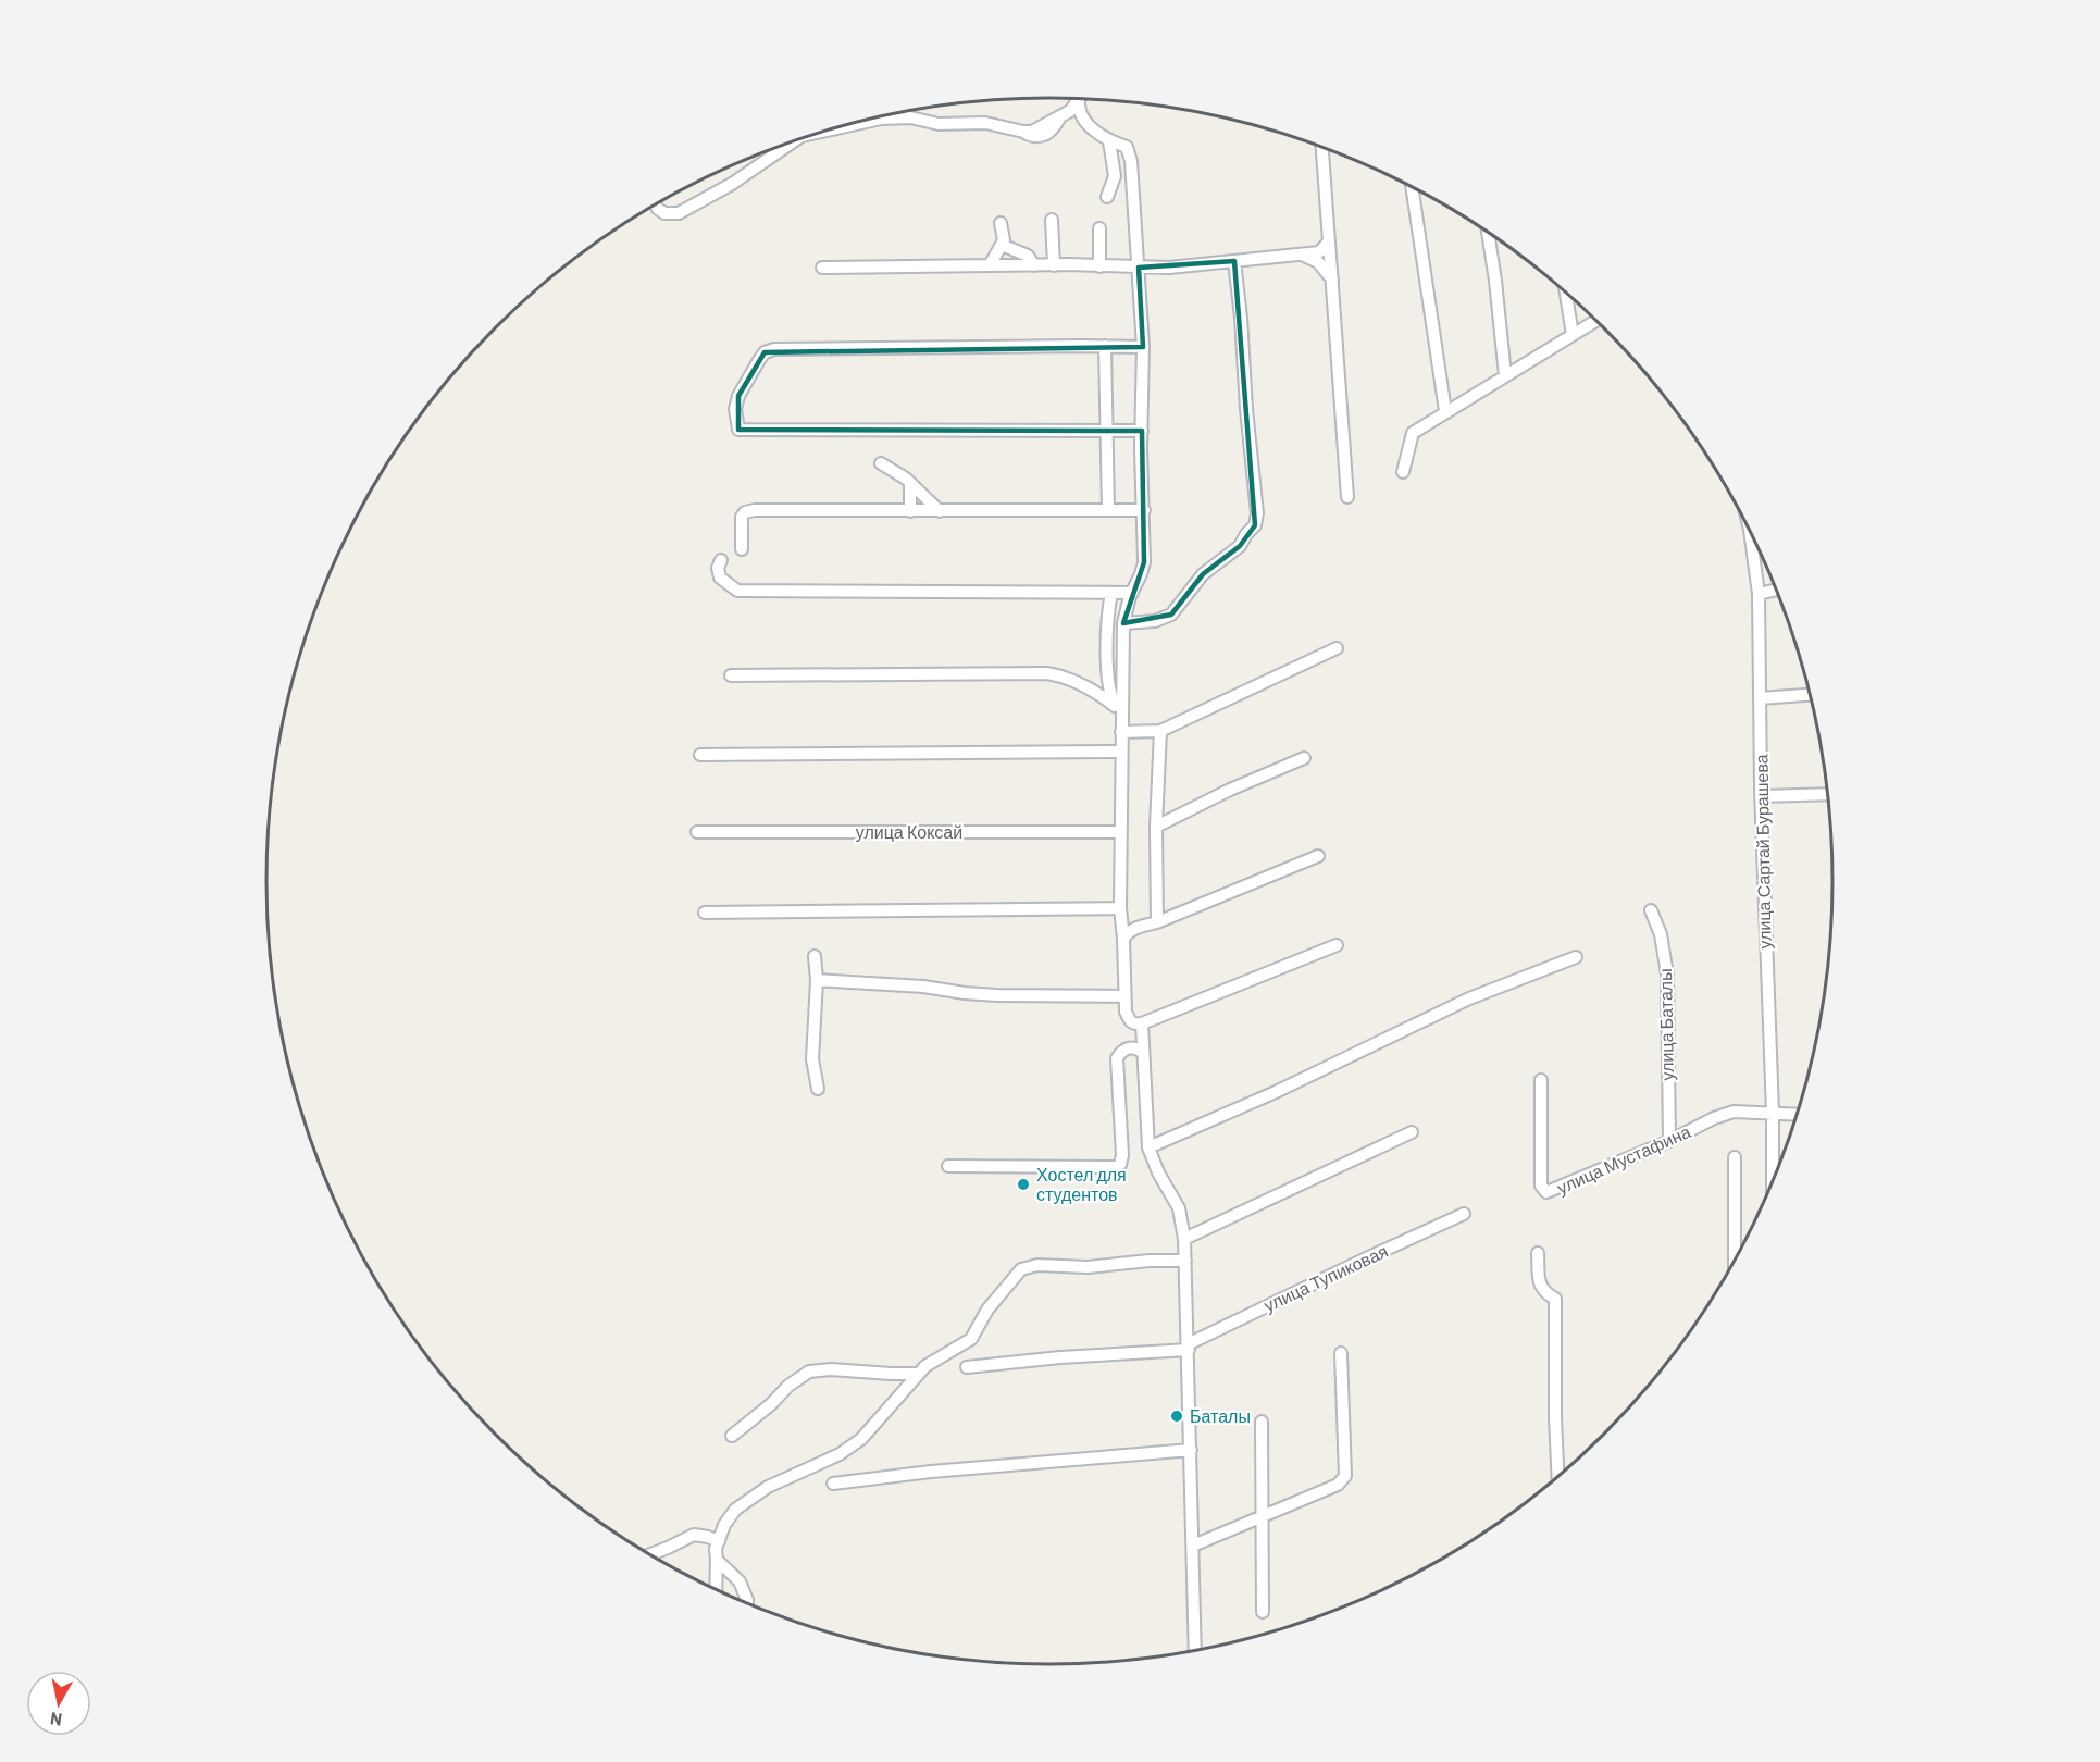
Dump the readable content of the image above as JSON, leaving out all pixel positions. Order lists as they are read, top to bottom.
{
  "streets": {
    "street": [
      "улица Коксай",
      "улица Сартай Бурашева",
      "улица Баталы",
      "улица Мустафина",
      "улица Тупиковая"
    ]
  },
  "crossings": [
    ["улица Сартай Бурашева", "улица Мустафина"],
    ["улица Баталы", "улица Мустафина"]
  ],
  "places": ["Хостел для студентов", "Баталы"],
  "north": "bottom"
}
